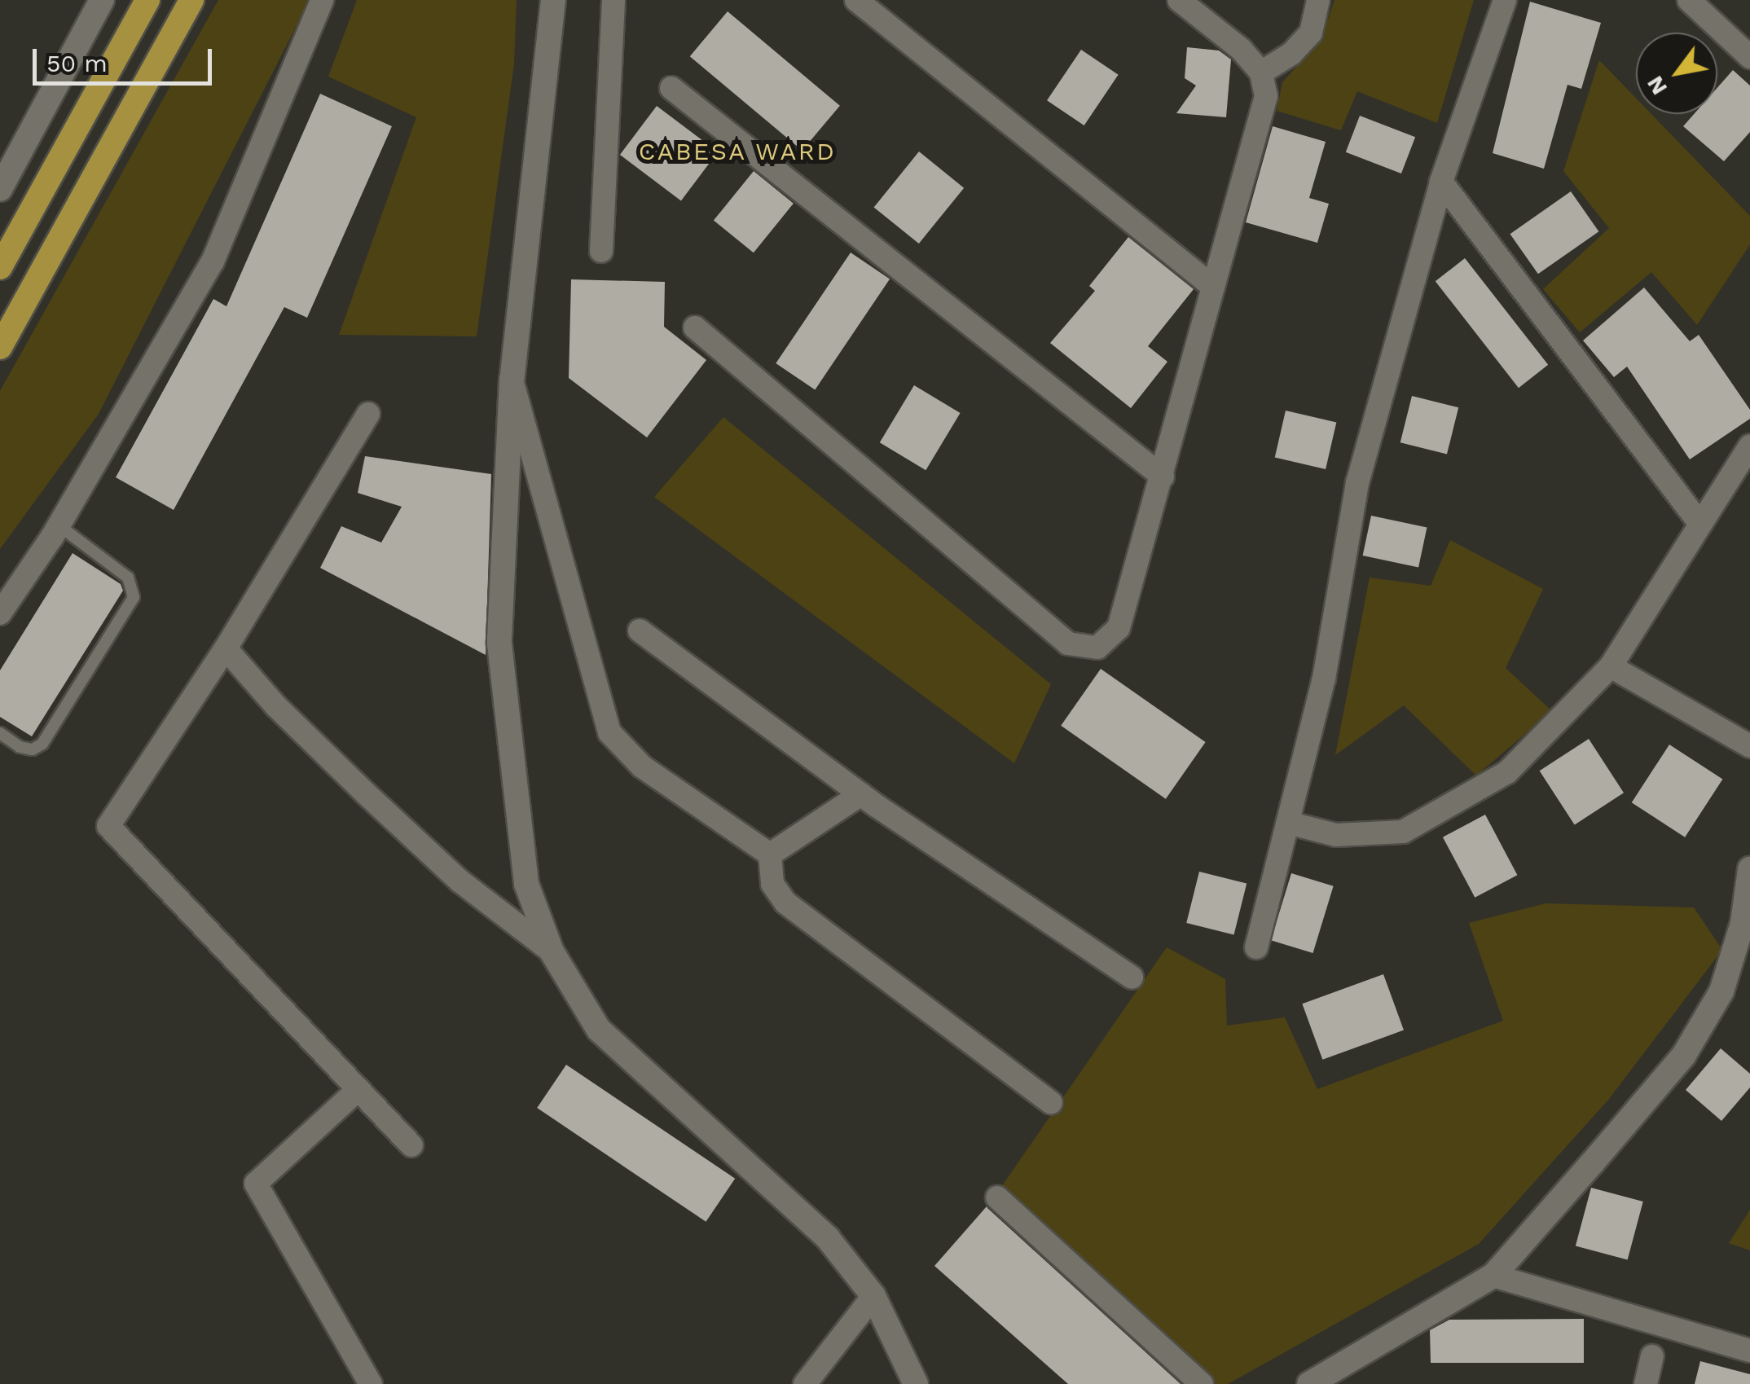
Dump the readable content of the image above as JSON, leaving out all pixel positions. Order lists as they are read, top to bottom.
{
  "districts": ["CABESA WARD"],
  "scale_bar": "50 m",
  "north": "bottom left"
}
